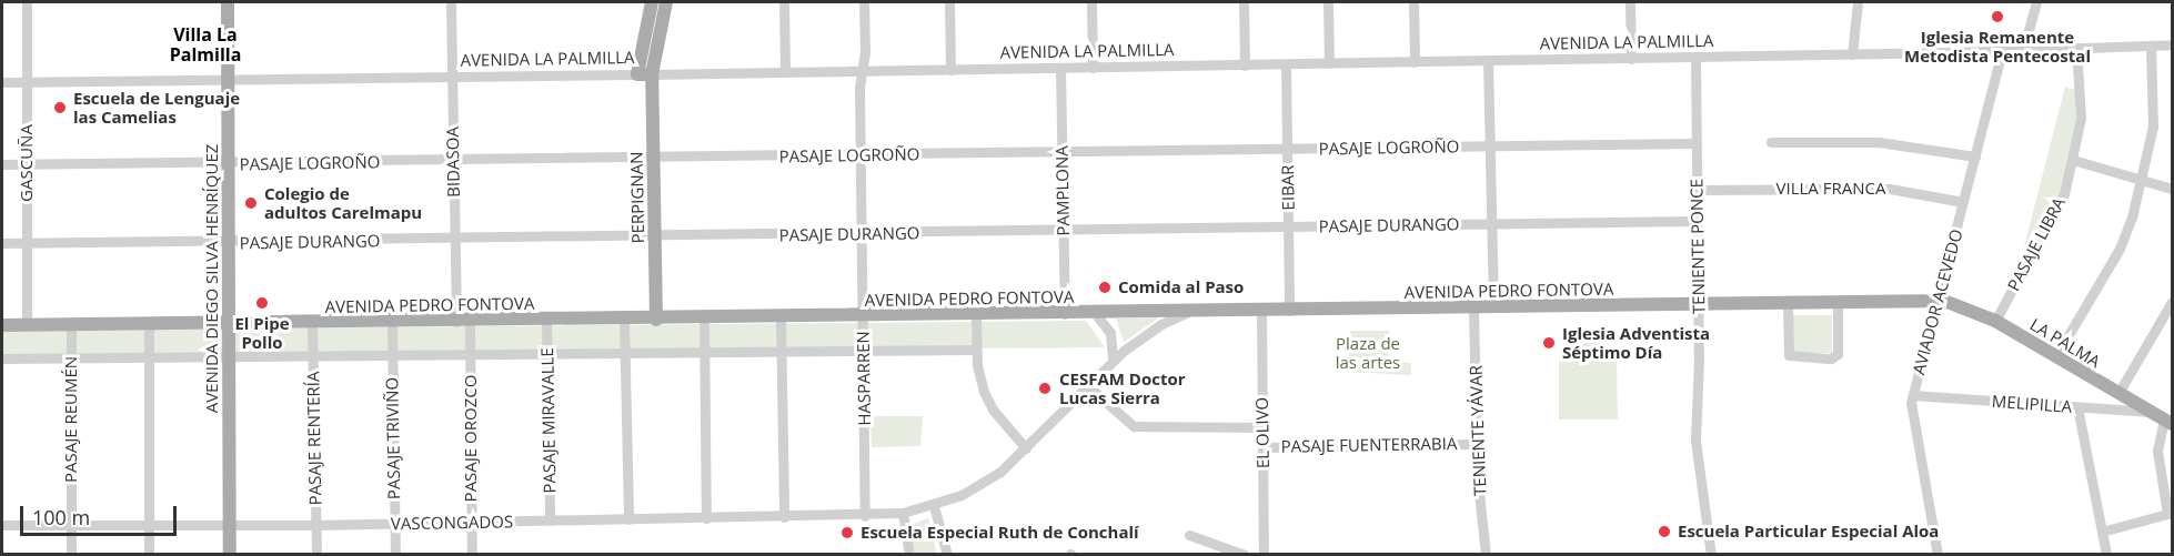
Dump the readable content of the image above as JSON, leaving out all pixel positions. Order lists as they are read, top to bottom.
{
  "streets": {
    "main road": [
      "AVENIDA LA PALMILLA",
      "PERPIGNAN",
      "AVENIDA DIEGO SILVA HENRÍQUEZ",
      "AVENIDA PEDRO FONTOVA",
      "LA PALMA"
    ],
    "street": [
      "PASAJE LOGROÑO",
      "BIDASOA",
      "GASCUÑA",
      "EIBAR",
      "VILLA FRANCA",
      "PAMPLONA",
      "PASAJE DURANGO",
      "PASAJE LIBRA",
      "TENIENTE PONCE",
      "AVIADOR ACEVEDO",
      "HASPARREN",
      "MELIPILLA",
      "PASAJE REUMÉN",
      "PASAJE MIRAVALLE",
      "TENIENTE YÁVAR",
      "EL OLIVO",
      "PASAJE RENTERÍA",
      "PASAJE TRIVIÑO",
      "PASAJE OROZCO",
      "PASAJE FUENTERRABIA",
      "VASCONGADOS"
    ]
  },
  "crossings": [
    ["AVENIDA LA PALMILLA", "BIDASOA"],
    ["AVENIDA LA PALMILLA", "GASCUÑA"],
    ["AVENIDA LA PALMILLA", "EIBAR"],
    ["AVENIDA LA PALMILLA", "PAMPLONA"],
    ["AVENIDA LA PALMILLA", "PERPIGNAN"],
    ["AVENIDA LA PALMILLA", "PASAJE LIBRA"],
    ["AVENIDA LA PALMILLA", "TENIENTE PONCE"],
    ["AVENIDA LA PALMILLA", "AVENIDA DIEGO SILVA HENRÍQUEZ"],
    ["AVENIDA LA PALMILLA", "AVIADOR ACEVEDO"],
    ["AVENIDA LA PALMILLA", "HASPARREN"],
    ["PASAJE LOGROÑO", "BIDASOA"],
    ["PASAJE LOGROÑO", "GASCUÑA"],
    ["PASAJE LOGROÑO", "EIBAR"],
    ["PASAJE LOGROÑO", "PAMPLONA"],
    ["PASAJE LOGROÑO", "PERPIGNAN"],
    ["PASAJE LOGROÑO", "TENIENTE PONCE"],
    ["PASAJE LOGROÑO", "AVENIDA DIEGO SILVA HENRÍQUEZ"],
    ["PASAJE LOGROÑO", "HASPARREN"],
    ["BIDASOA", "PASAJE DURANGO"],
    ["BIDASOA", "AVENIDA PEDRO FONTOVA"],
    ["BIDASOA", "PASAJE OROZCO"],
    ["GASCUÑA", "PASAJE DURANGO"],
    ["GASCUÑA", "AVENIDA PEDRO FONTOVA"],
    ["EIBAR", "PASAJE DURANGO"],
    ["EIBAR", "AVENIDA PEDRO FONTOVA"],
    ["VILLA FRANCA", "TENIENTE PONCE"],
    ["VILLA FRANCA", "AVIADOR ACEVEDO"],
    ["PAMPLONA", "PASAJE DURANGO"],
    ["PAMPLONA", "AVENIDA PEDRO FONTOVA"],
    ["PERPIGNAN", "PASAJE DURANGO"],
    ["PERPIGNAN", "AVENIDA PEDRO FONTOVA"],
    ["PASAJE DURANGO", "TENIENTE PONCE"],
    ["PASAJE DURANGO", "AVENIDA DIEGO SILVA HENRÍQUEZ"],
    ["PASAJE DURANGO", "HASPARREN"],
    ["PASAJE LIBRA", "LA PALMA"],
    ["TENIENTE PONCE", "AVENIDA PEDRO FONTOVA"],
    ["AVENIDA DIEGO SILVA HENRÍQUEZ", "AVENIDA PEDRO FONTOVA"],
    ["AVENIDA DIEGO SILVA HENRÍQUEZ", "VASCONGADOS"],
    ["AVENIDA PEDRO FONTOVA", "AVIADOR ACEVEDO"],
    ["AVENIDA PEDRO FONTOVA", "LA PALMA"],
    ["AVENIDA PEDRO FONTOVA", "HASPARREN"],
    ["AVENIDA PEDRO FONTOVA", "PASAJE REUMÉN"],
    ["AVENIDA PEDRO FONTOVA", "PASAJE MIRAVALLE"],
    ["AVENIDA PEDRO FONTOVA", "TENIENTE YÁVAR"],
    ["AVENIDA PEDRO FONTOVA", "EL OLIVO"],
    ["AVENIDA PEDRO FONTOVA", "PASAJE RENTERÍA"],
    ["AVENIDA PEDRO FONTOVA", "PASAJE TRIVIÑO"],
    ["AVENIDA PEDRO FONTOVA", "PASAJE OROZCO"],
    ["AVENIDA PEDRO FONTOVA", "VASCONGADOS"],
    ["AVIADOR ACEVEDO", "LA PALMA"],
    ["AVIADOR ACEVEDO", "MELIPILLA"],
    ["LA PALMA", "MELIPILLA"],
    ["HASPARREN", "VASCONGADOS"],
    ["PASAJE REUMÉN", "VASCONGADOS"],
    ["PASAJE MIRAVALLE", "VASCONGADOS"],
    ["TENIENTE YÁVAR", "PASAJE FUENTERRABIA"],
    ["EL OLIVO", "PASAJE FUENTERRABIA"],
    ["PASAJE RENTERÍA", "VASCONGADOS"],
    ["PASAJE TRIVIÑO", "VASCONGADOS"],
    ["PASAJE OROZCO", "VASCONGADOS"],
    ["PASAJE FUENTERRABIA", "VASCONGADOS"]
  ],
  "districts": ["Villa La Palmilla"],
  "parks": ["Plaza de las artes"],
  "places": [
    "Iglesia Remanente Metodista Pentecostal",
    "Escuela de Lenguaje las Camelias",
    "Colegio de adultos Carelmapu",
    "Comida al Paso",
    "El Pipe Pollo",
    "Iglesia Adventista Séptimo Día",
    "CESFAM Doctor Lucas Sierra",
    "Escuela Particular Especial Aloa",
    "Escuela Especial Ruth de Conchalí"
  ],
  "scale_bar": "100 m"
}
